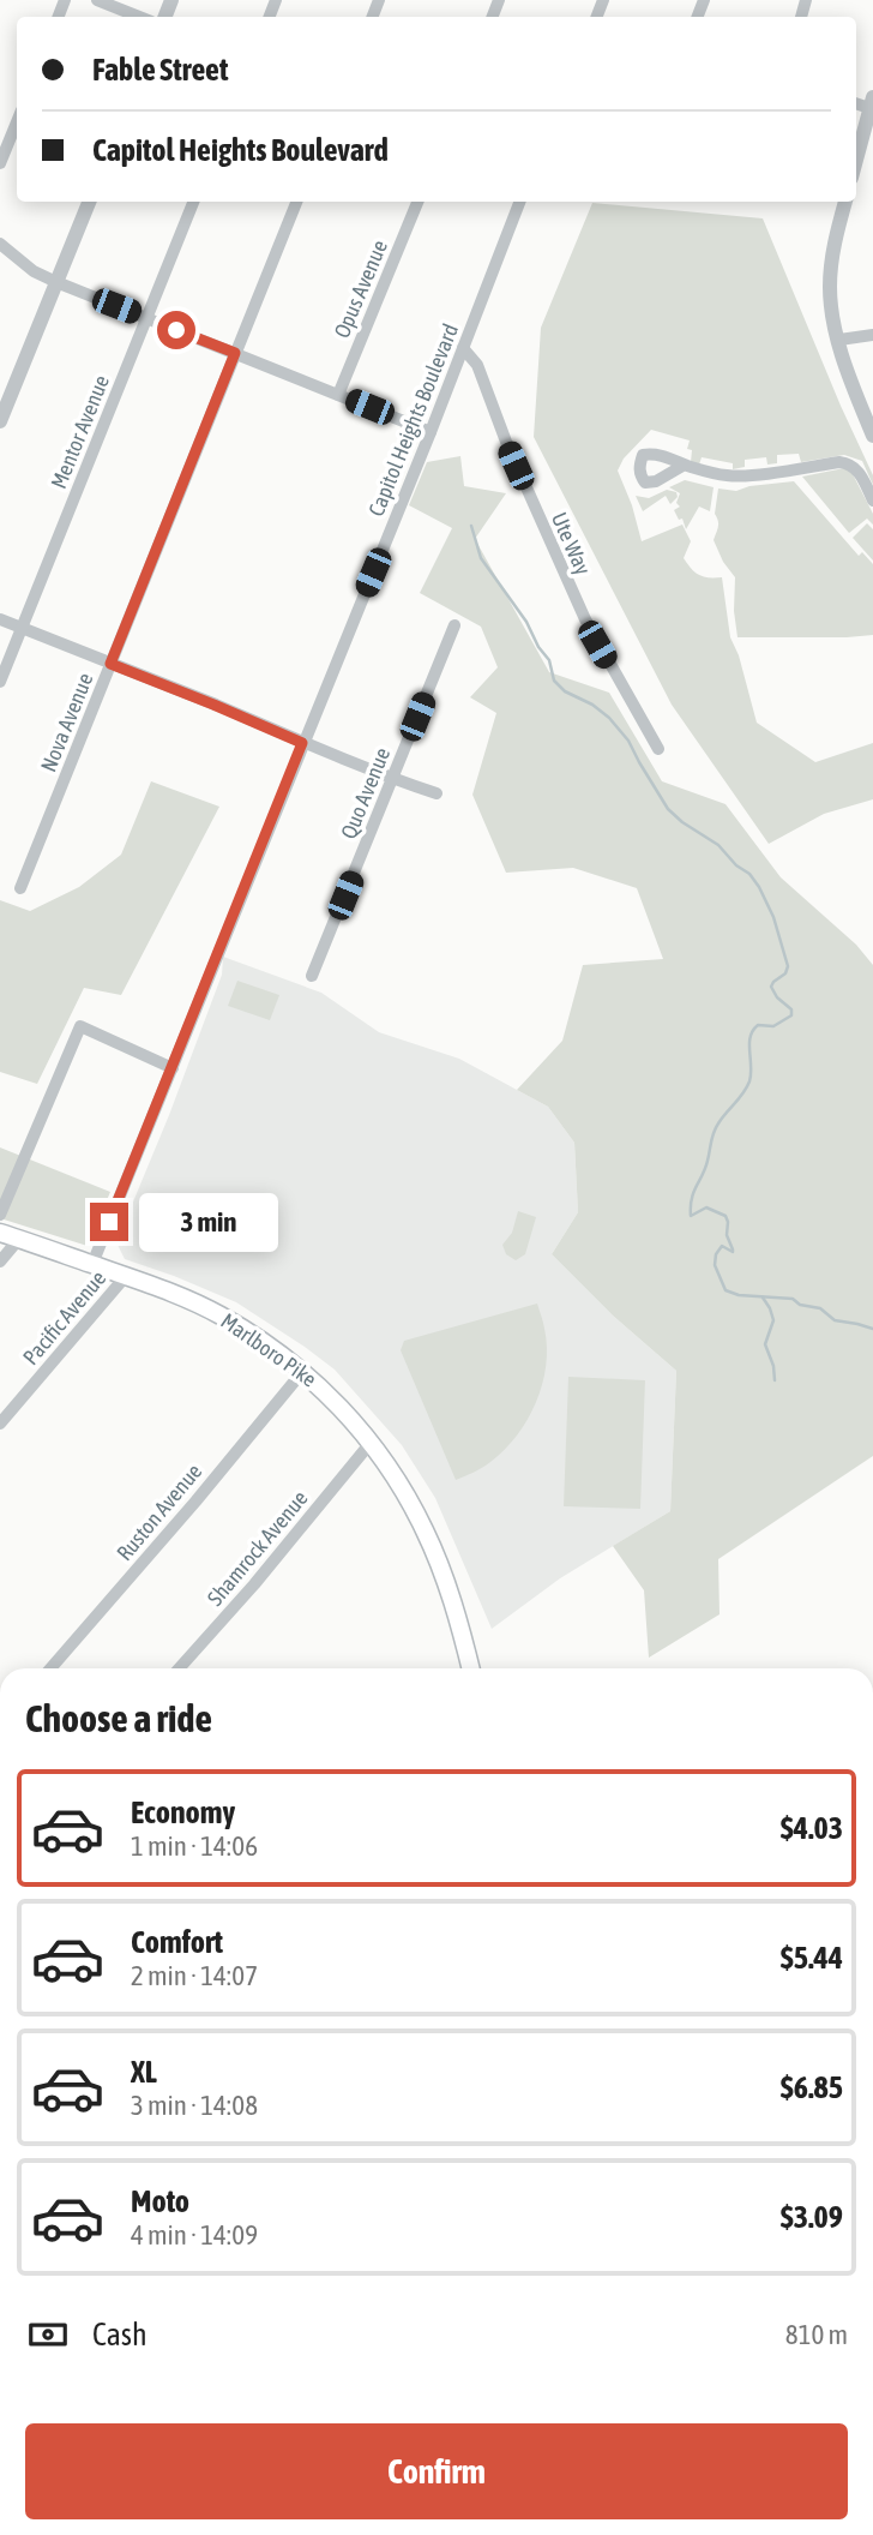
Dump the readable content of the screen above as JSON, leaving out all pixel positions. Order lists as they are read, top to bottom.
{
  "streets": {
    "main road": ["Marlboro Pike"],
    "street": [
      "Opus Avenue",
      "Capitol Heights Boulevard",
      "Mentor Avenue",
      "Ute Way",
      "Nova Avenue",
      "Quo Avenue",
      "Pacific Avenue",
      "Ruston Avenue",
      "Shamrock Avenue"
    ]
  },
  "crossings": [
    ["Capitol Heights Boulevard", "Ute Way"],
    ["Capitol Heights Boulevard", "Marlboro Pike"],
    ["Pacific Avenue", "Marlboro Pike"],
    ["Marlboro Pike", "Ruston Avenue"],
    ["Marlboro Pike", "Shamrock Avenue"]
  ],
  "page": {
    "banner": ["Fable Street", "Capitol Heights Boulevard"],
    "bubble": "3 min",
    "heading": "Choose a ride",
    "list": [
      {
        "name": "Economy",
        "note": "1 min · 14:06",
        "value": "$4.03"
      },
      {
        "name": "Comfort",
        "note": "2 min · 14:07",
        "value": "$5.44"
      },
      {
        "name": "XL",
        "note": "3 min · 14:08",
        "value": "$6.85"
      },
      {
        "name": "Moto",
        "note": "4 min · 14:09",
        "value": "$3.09"
      }
    ],
    "pay": ["Cash", "810 m"],
    "buttons": "Confirm"
  }
}
